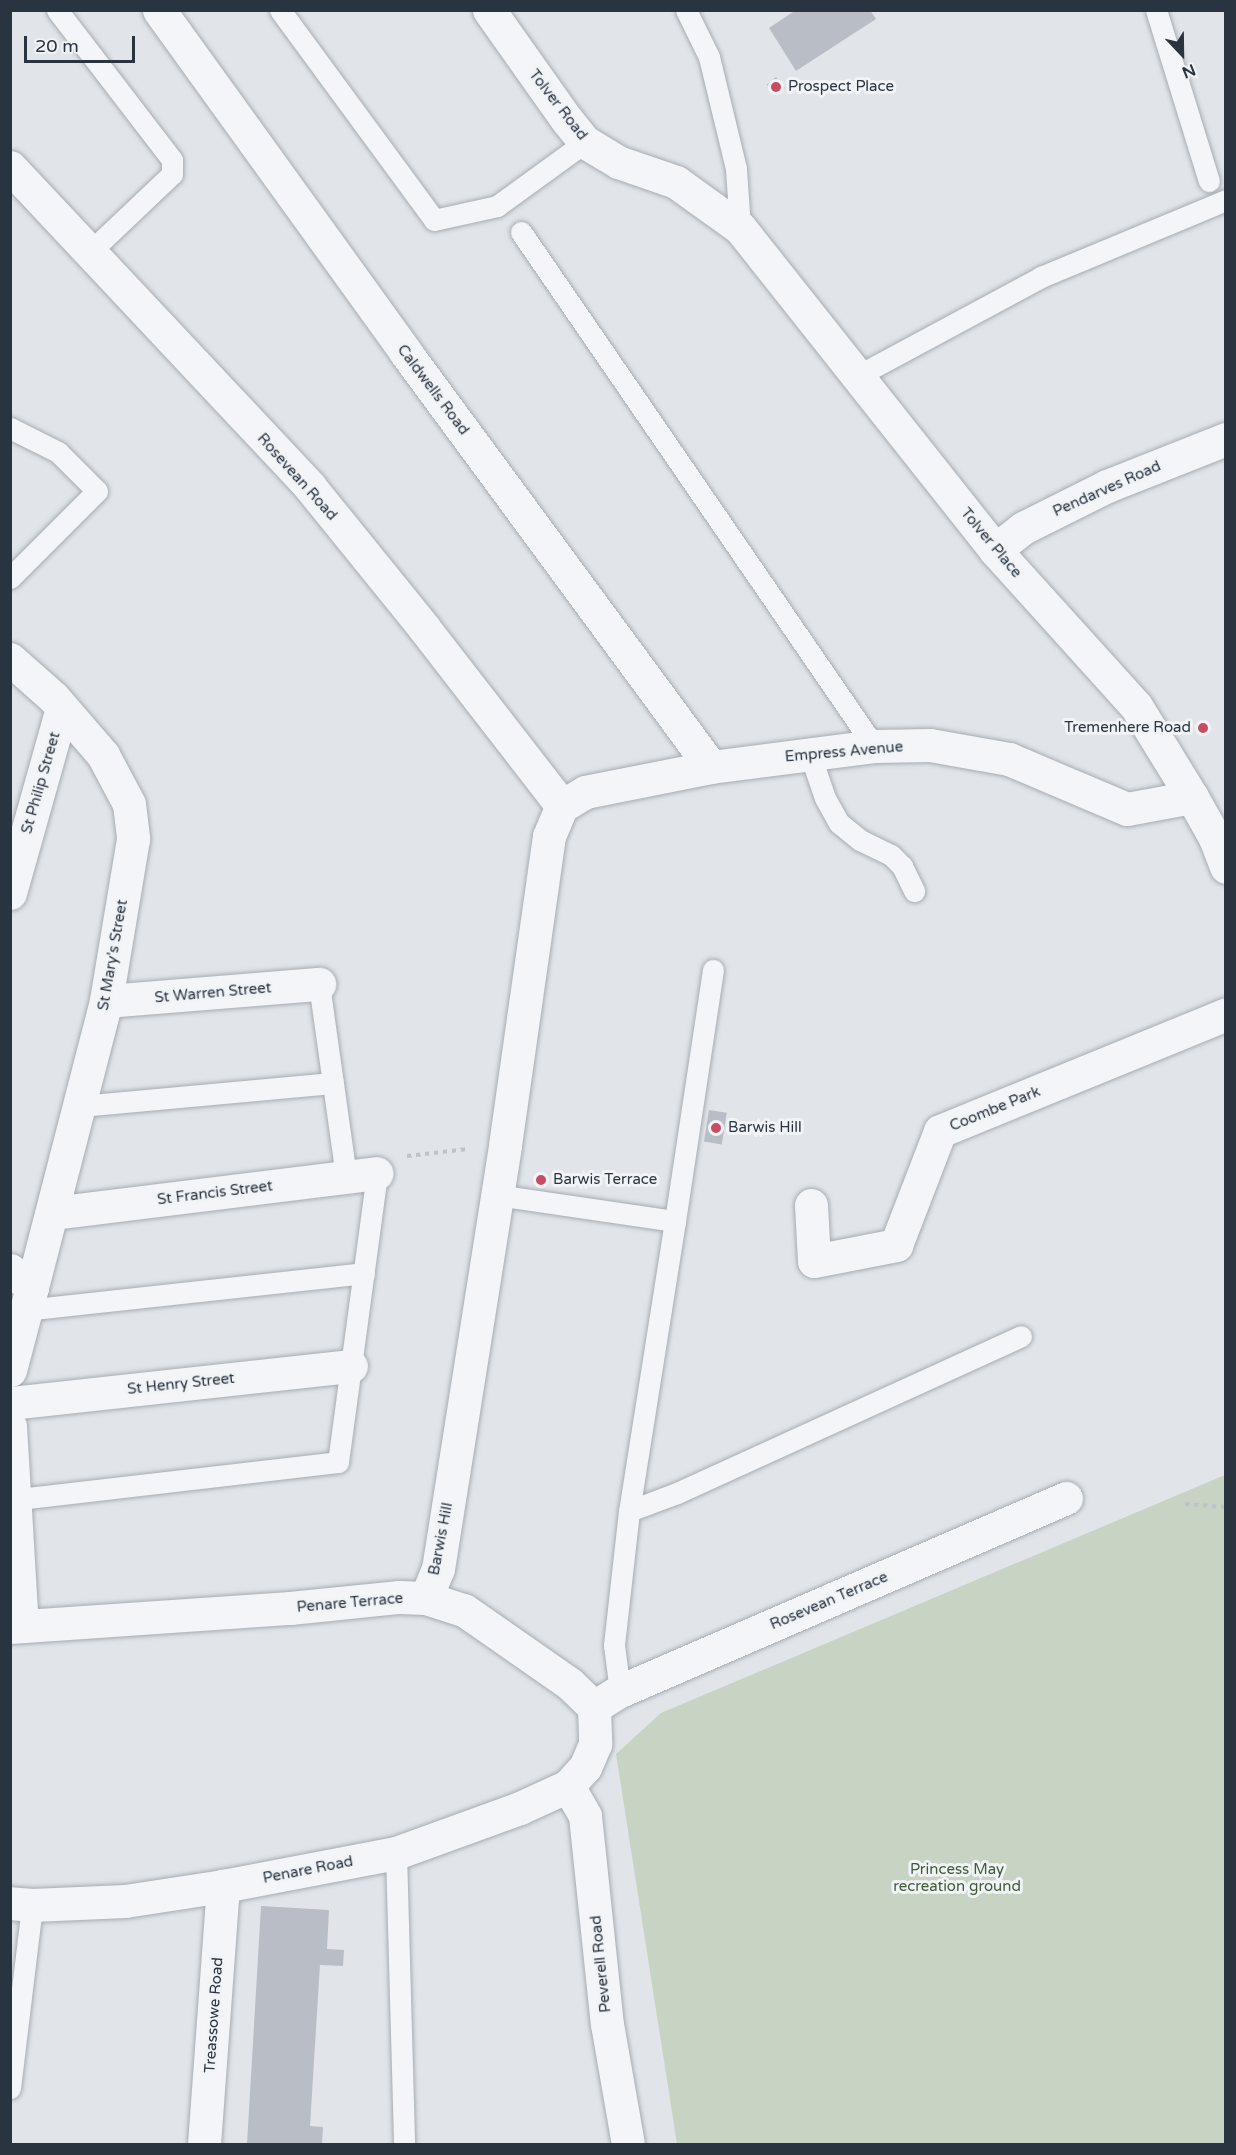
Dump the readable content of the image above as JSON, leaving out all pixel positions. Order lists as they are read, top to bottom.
{
  "streets": {
    "street": [
      "Tolver Road",
      "Caldwells Road",
      "Rosevean Road",
      "Pendarves Road",
      "Tolver Place",
      "Empress Avenue",
      "St Philip Street",
      "St Mary's Street",
      "St Warren Street",
      "Coombe Park",
      "St Francis Street",
      "St Henry Street",
      "Barwis Hill",
      "Rosevean Terrace",
      "Penare Terrace",
      "Penare Road",
      "Peverell Road",
      "Treassowe Road"
    ]
  },
  "crossings": [
    ["Tolver Road", "Tolver Place"],
    ["Caldwells Road", "Empress Avenue"],
    ["Rosevean Road", "Empress Avenue"],
    ["Rosevean Road", "Barwis Hill"],
    ["Pendarves Road", "Tolver Place"],
    ["Tolver Place", "Empress Avenue"],
    ["Empress Avenue", "Barwis Hill"],
    ["St Philip Street", "St Mary's Street"],
    ["St Mary's Street", "St Warren Street"],
    ["St Mary's Street", "St Francis Street"],
    ["Barwis Hill", "Penare Terrace"],
    ["Rosevean Terrace", "Penare Terrace"],
    ["Penare Road", "Peverell Road"],
    ["Penare Road", "Treassowe Road"]
  ],
  "parks": ["Princess May recreation ground"],
  "places": [
    "Prospect Place",
    "Tremenhere Road",
    "Barwis Hill",
    "Barwis Terrace"
  ],
  "scale_bar": "20 m",
  "north": "bottom"
}
